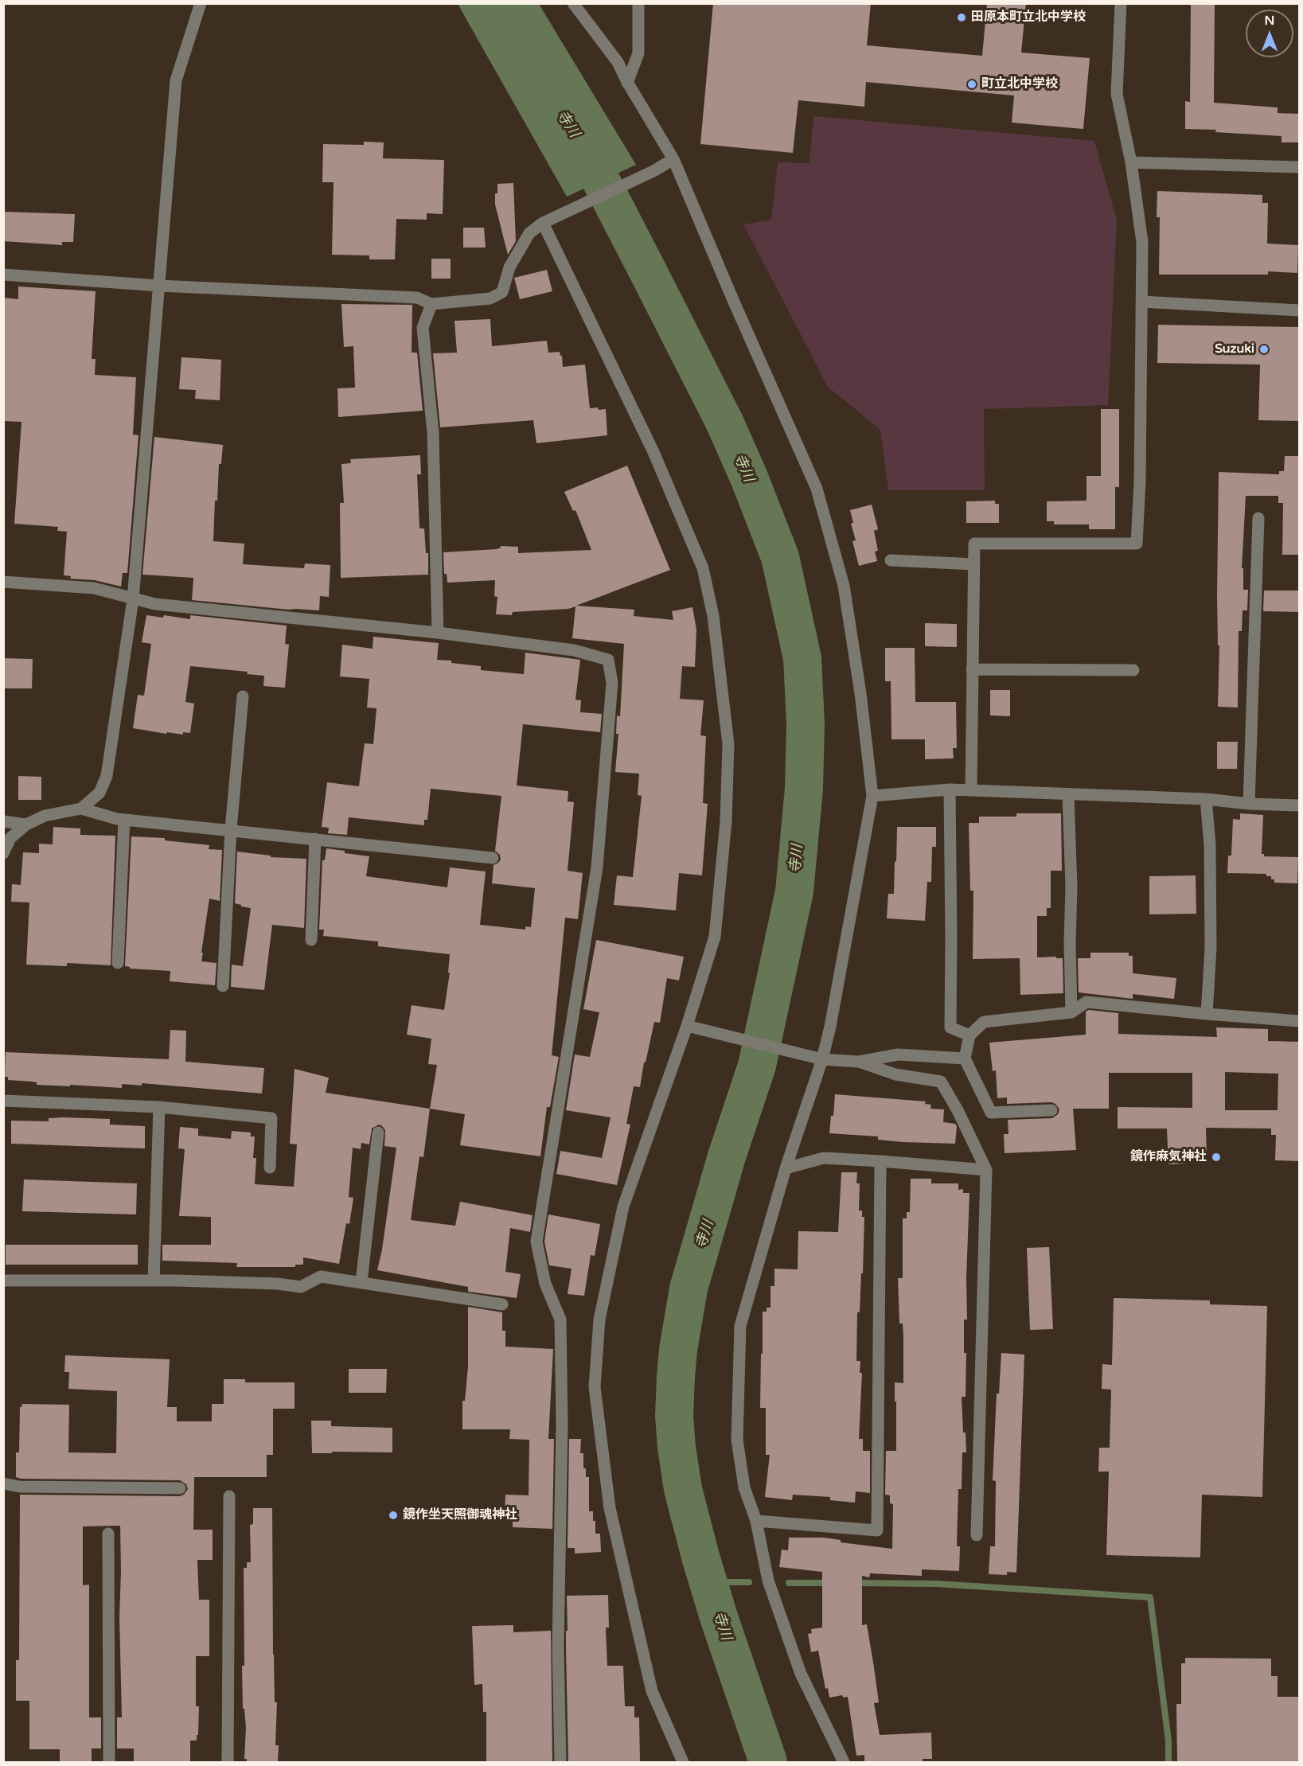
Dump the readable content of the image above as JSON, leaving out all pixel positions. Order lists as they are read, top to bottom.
{
  "water": ["寺川"],
  "places": [
    "田原本町立北中学校",
    "町立北中学校",
    "Suzuki",
    "鏡作麻気神社",
    "鏡作坐天照御魂神社"
  ],
  "north": "top"
}
